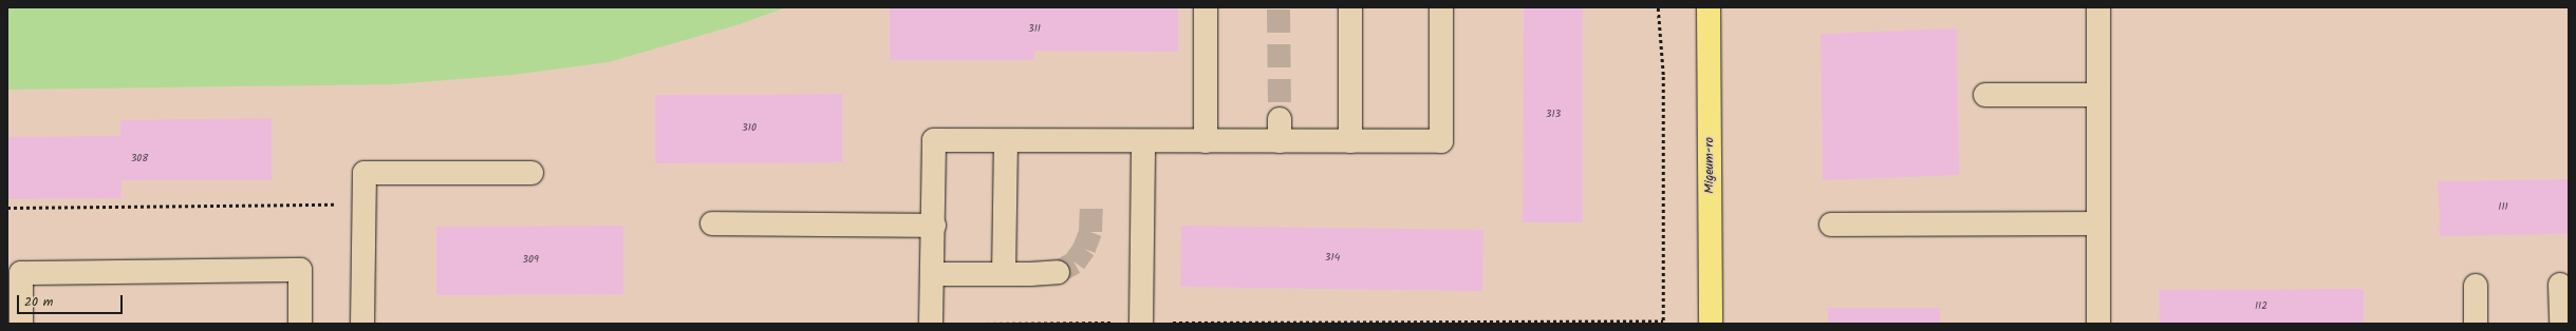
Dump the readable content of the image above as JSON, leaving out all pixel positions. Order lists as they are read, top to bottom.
{
  "streets": {
    "main road": ["Migeum-ro"]
  },
  "house_numbers": [
    "311",
    "313",
    "310",
    "308",
    "111",
    "314",
    "309",
    "112"
  ],
  "scale_bar": "20 m"
}
